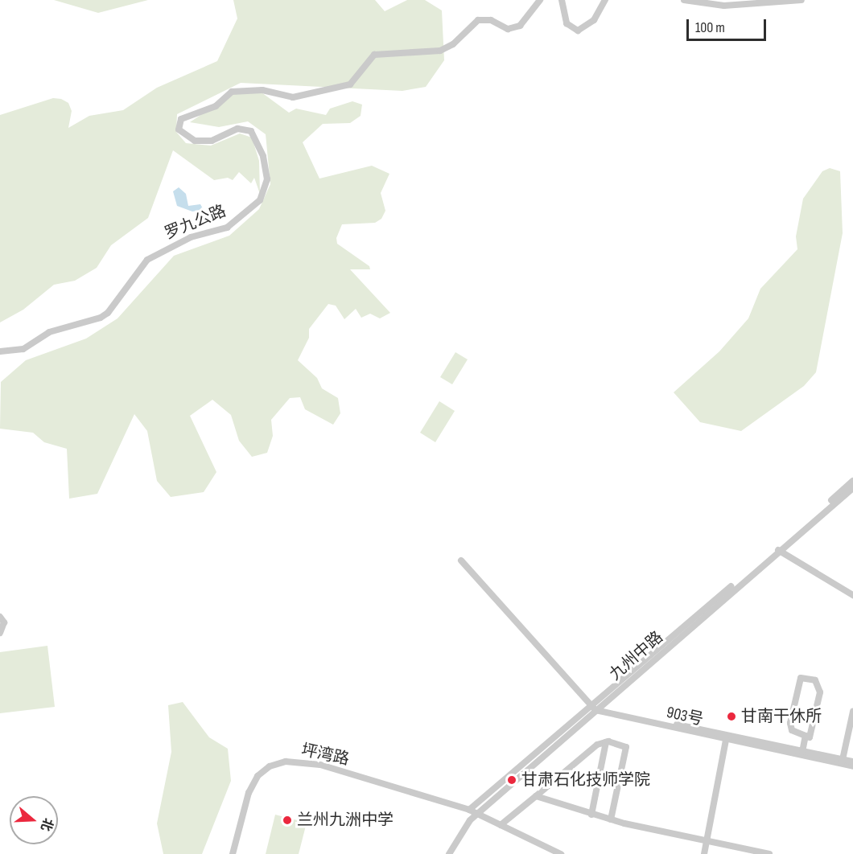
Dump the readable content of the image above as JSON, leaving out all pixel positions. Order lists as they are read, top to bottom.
{
  "streets": {
    "street": [
      "罗九公路",
      "九州中路",
      "903号",
      "坪湾路"
    ]
  },
  "crossings": [
    ["九州中路", "903号"],
    ["九州中路", "坪湾路"]
  ],
  "places": ["甘南干休所", "甘肃石化技师学院", "兰州九洲中学"],
  "scale_bar": "100 m",
  "north": "right"
}
